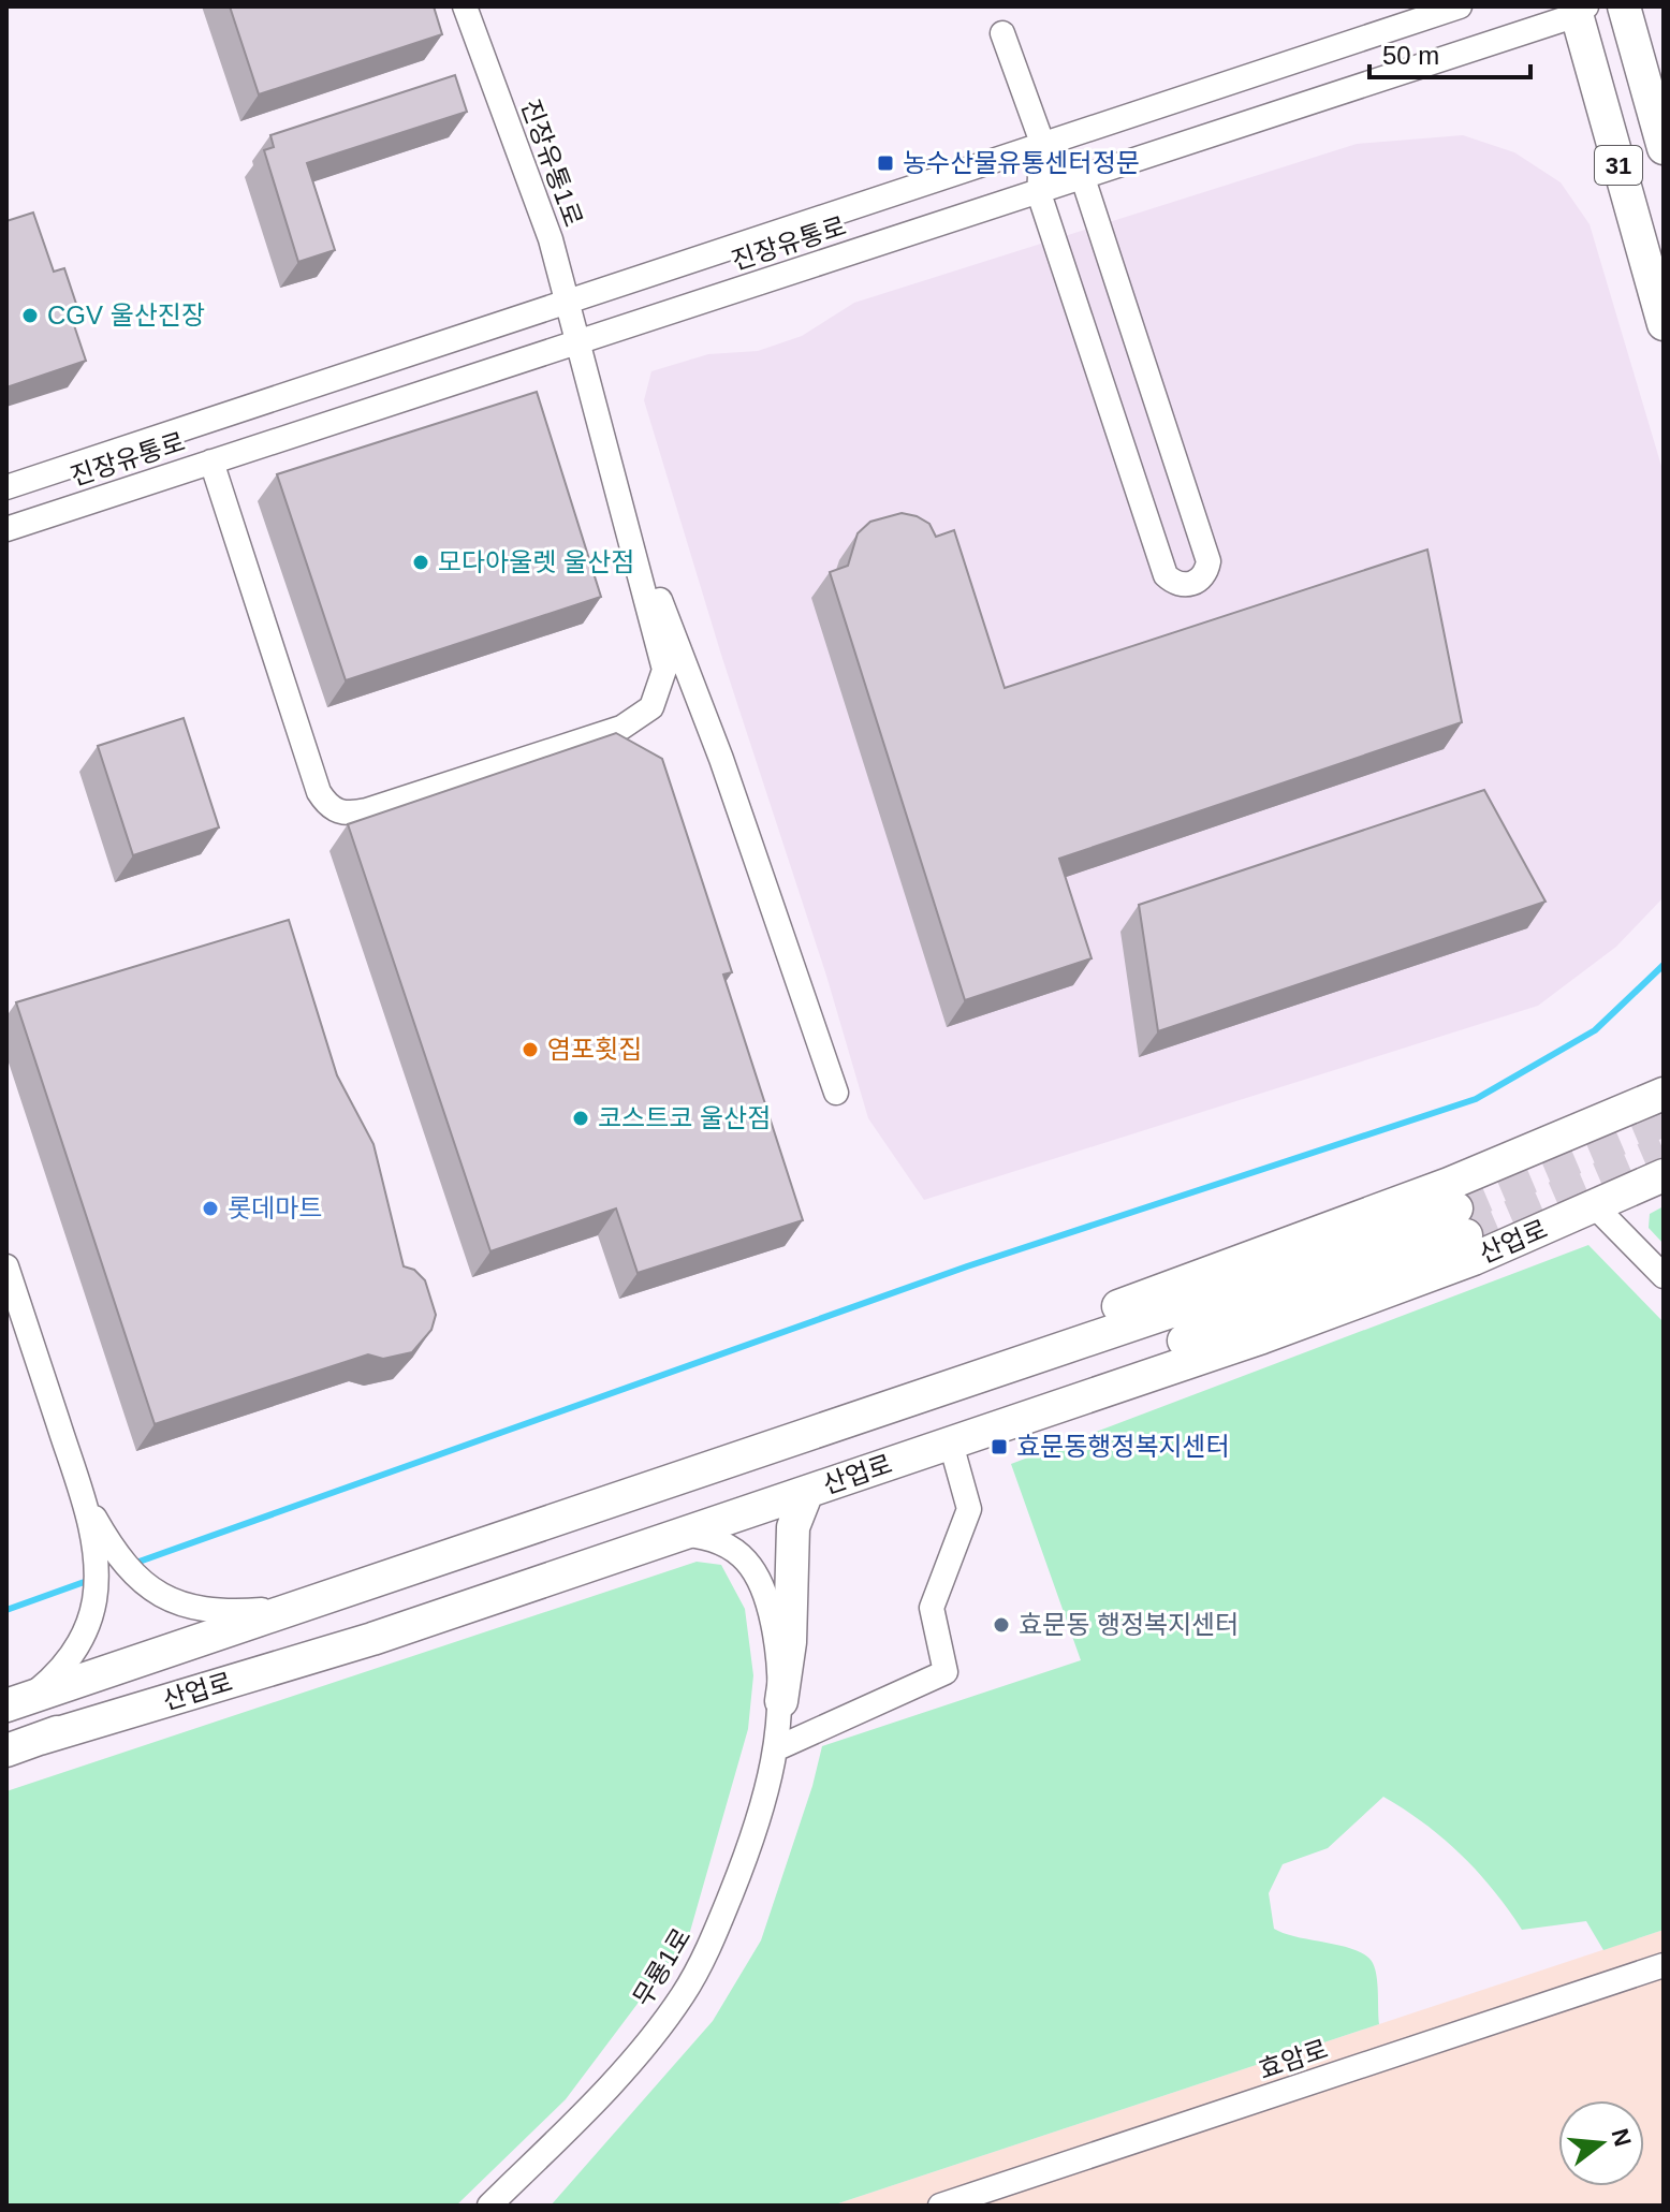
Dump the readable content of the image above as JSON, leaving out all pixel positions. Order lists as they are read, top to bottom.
{
  "streets": {
    "main road": ["31", "산업로"],
    "street": [
      "진장유통1로",
      "진장유통로",
      "무룡1로",
      "효암로"
    ]
  },
  "crossings": [
    ["진장유통1로", "진장유통로"],
    ["31", "진장유통로"],
    ["산업로", "무룡1로"]
  ],
  "places": {
    "transit": ["농수산물유통센터정문", "효문동행정복지센터"],
    "other": [
      "CGV 울산진장",
      "모다아울렛 울산점",
      "염포횟집",
      "코스트코 울산점",
      "롯데마트",
      "효문동 행정복지센터"
    ]
  },
  "scale_bar": "50 m",
  "north": "right"
}
